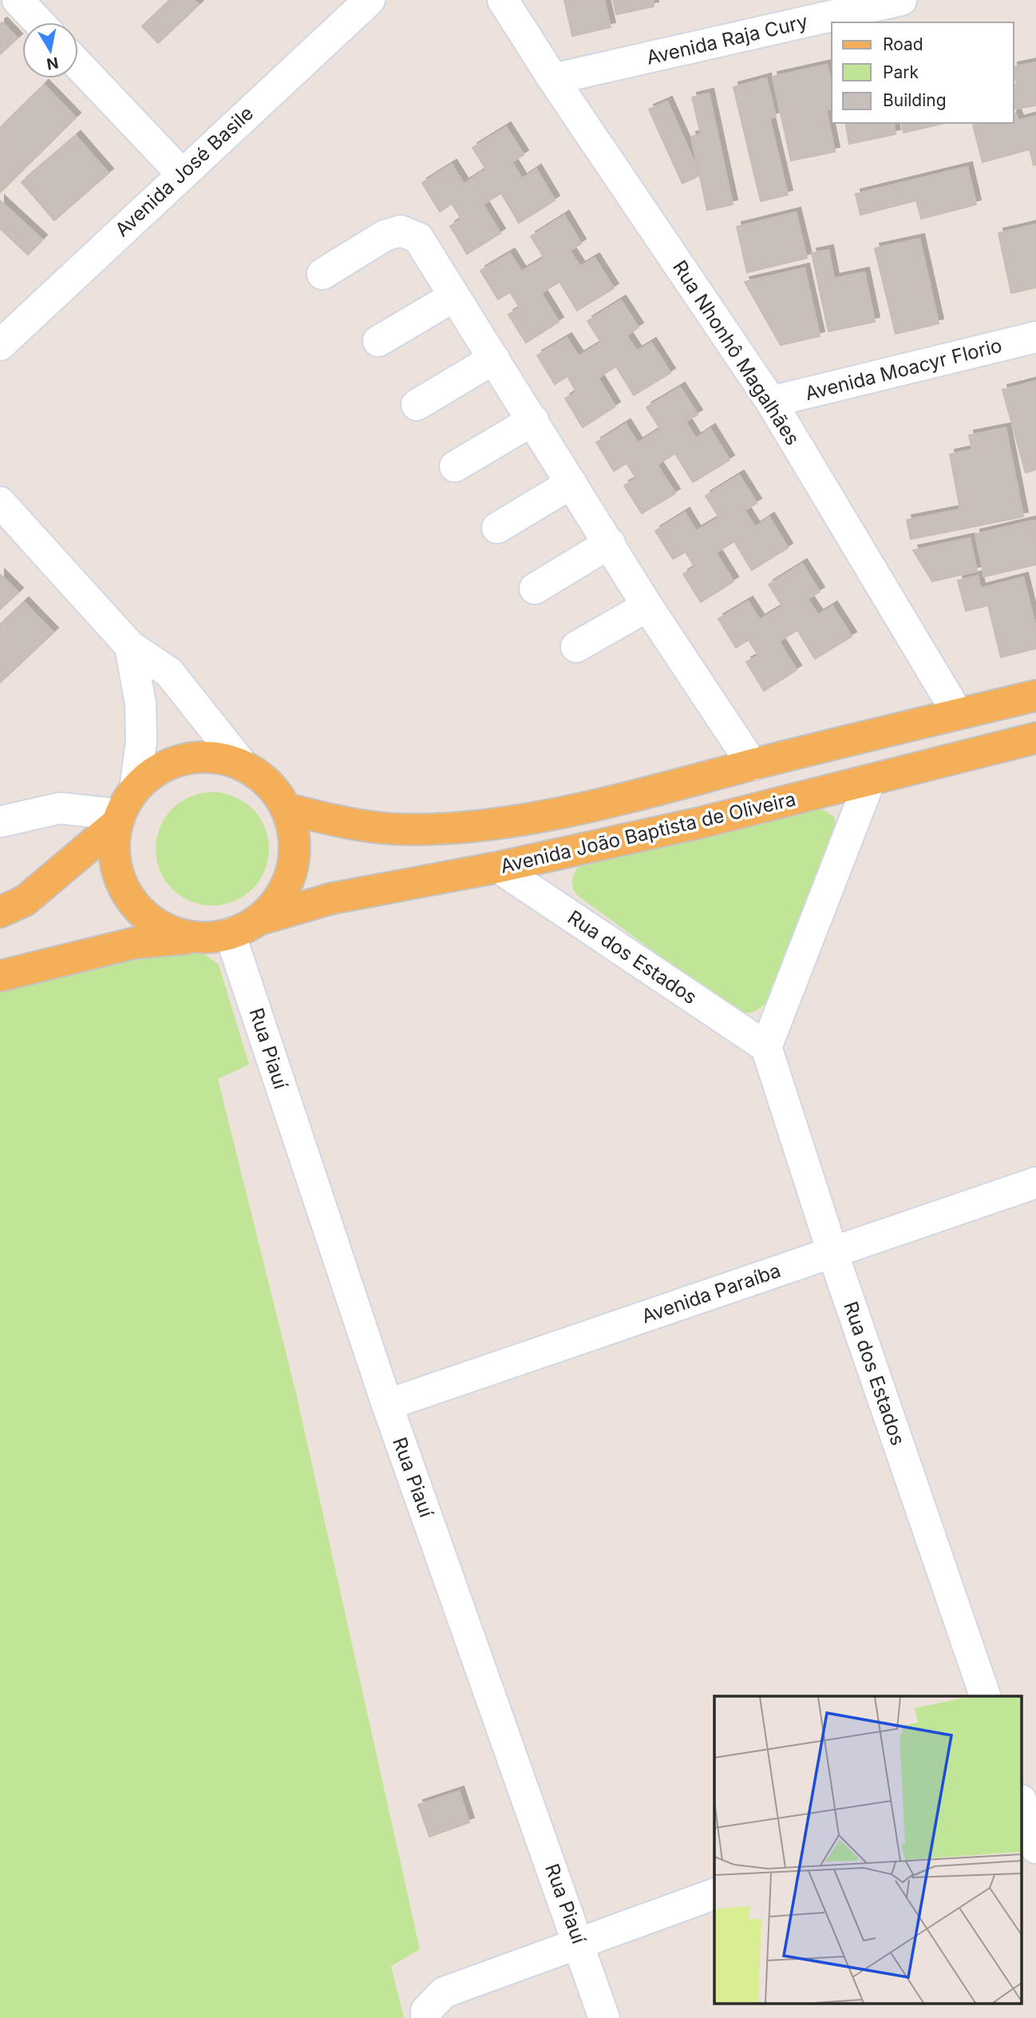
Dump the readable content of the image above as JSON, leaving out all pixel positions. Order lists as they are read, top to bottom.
{
  "streets": {
    "main road": ["Avenida João Baptista de Oliveira"],
    "street": [
      "Avenida Raja Cury",
      "Avenida José Basile",
      "Rua Nhonhô Magalhães",
      "Avenida Moacyr Florio",
      "Rua dos Estados",
      "Rua Piauí",
      "Avenida Paraíba"
    ]
  },
  "crossings": [
    ["Avenida Raja Cury", "Rua Nhonhô Magalhães"],
    ["Rua Nhonhô Magalhães", "Avenida Moacyr Florio"],
    ["Rua Nhonhô Magalhães", "Avenida João Baptista de Oliveira"],
    ["Avenida João Baptista de Oliveira", "Rua dos Estados"],
    ["Avenida João Baptista de Oliveira", "Rua Piauí"],
    ["Rua dos Estados", "Avenida Paraíba"],
    ["Rua Piauí", "Avenida Paraíba"]
  ],
  "legend": ["Road", "Park", "Building"],
  "north": "bottom"
}
